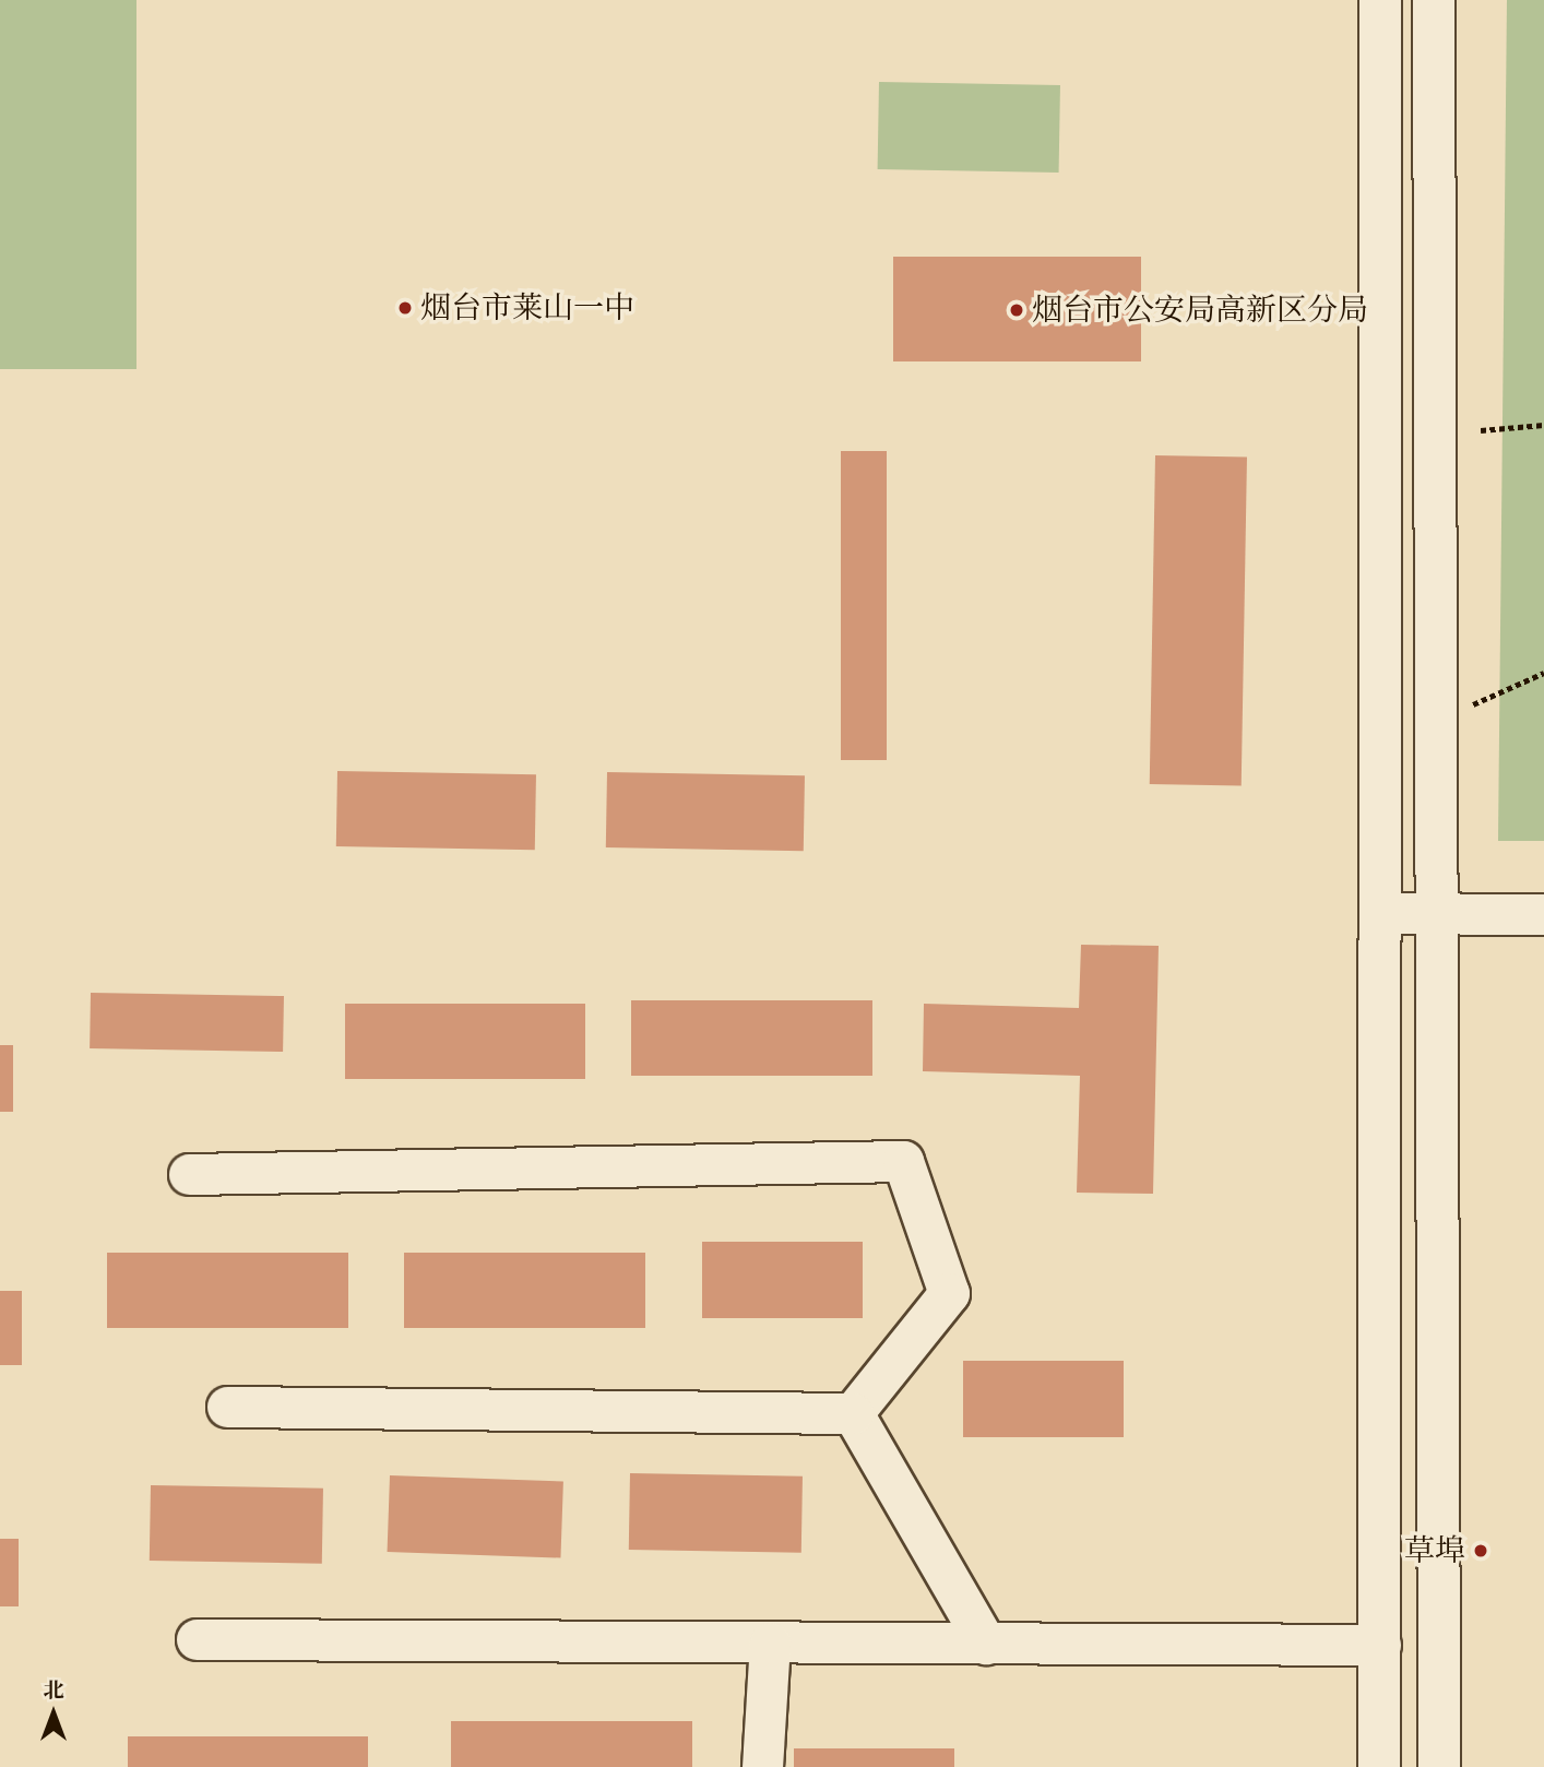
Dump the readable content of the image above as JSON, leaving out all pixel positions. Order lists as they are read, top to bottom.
{
  "places": ["烟台市莱山一中", "烟台市公安局高新区分局", "草埠"],
  "north": "top"
}
